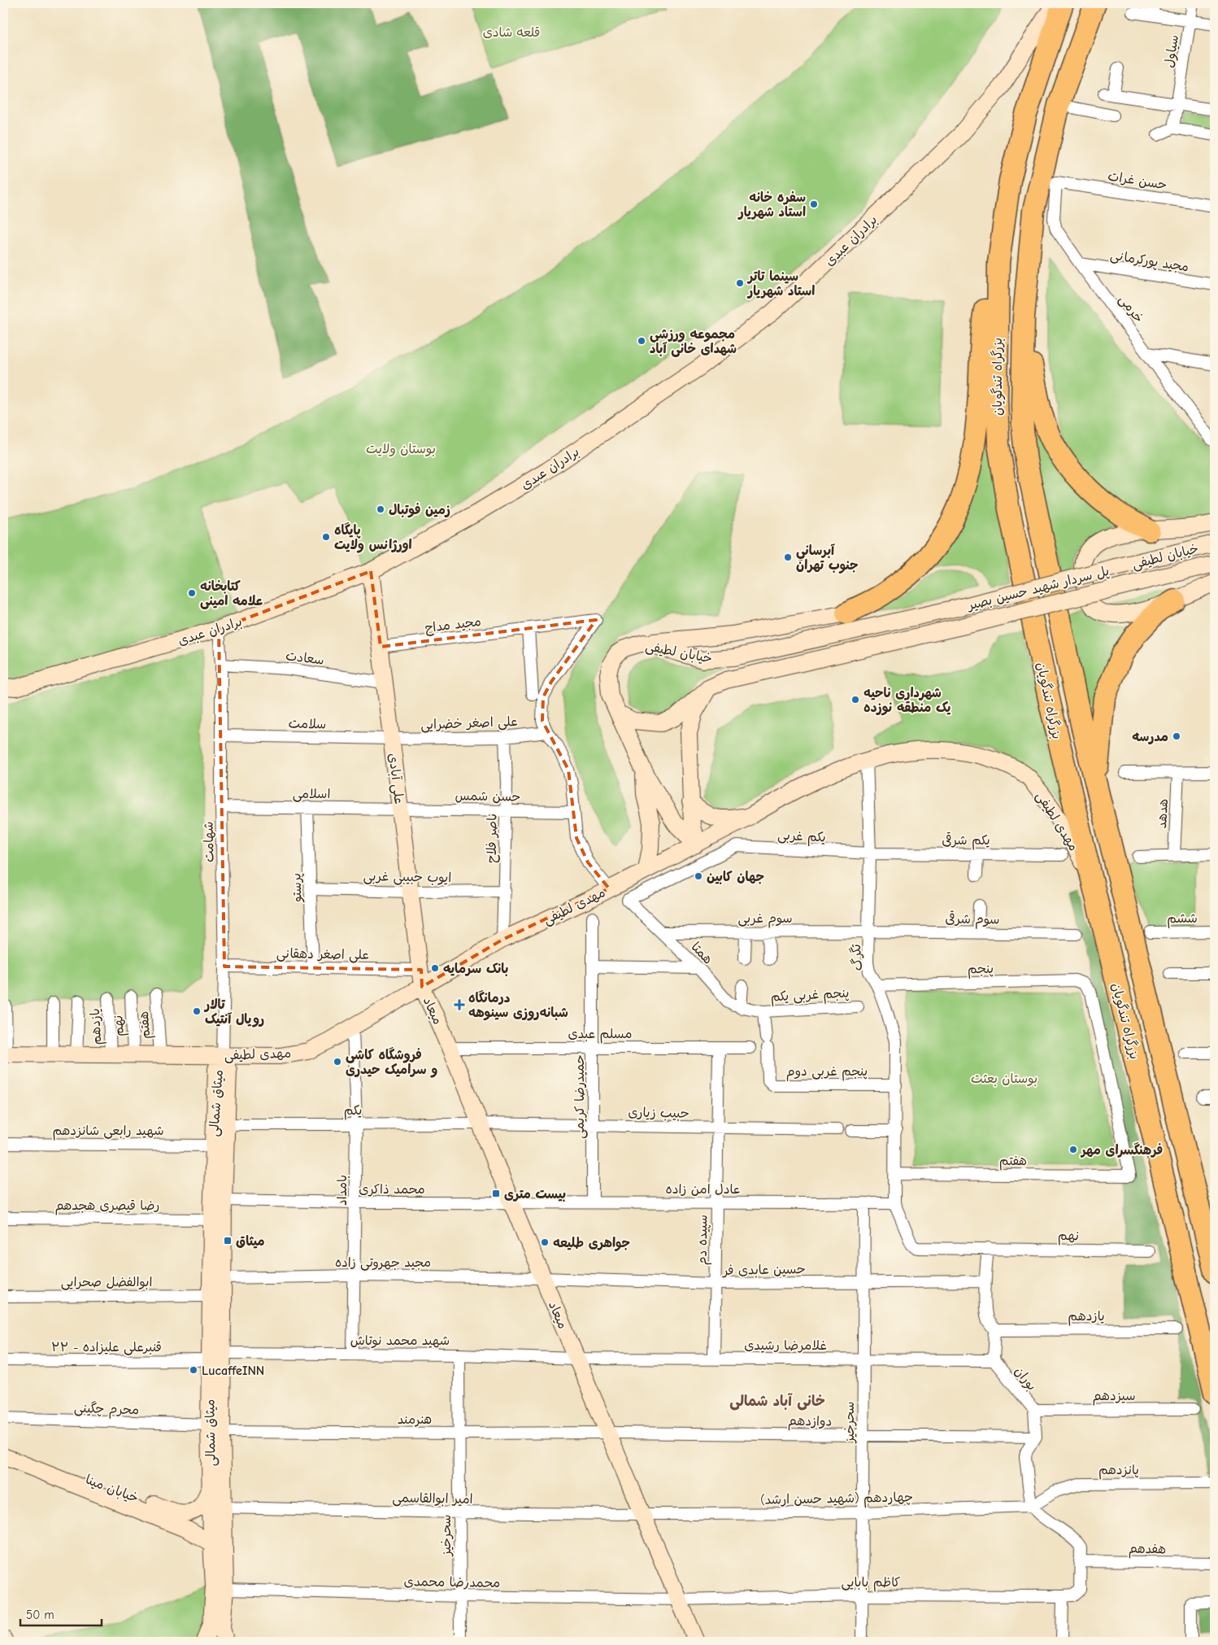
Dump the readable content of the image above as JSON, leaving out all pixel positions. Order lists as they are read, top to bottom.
{
  "streets": {
    "highway": ["بزرگراه تندگویان"],
    "main road": [
      "برادران عبدی",
      "خیابان لطیفی",
      "پل سردار شهید حسین بصیر",
      "علی آبادی",
      "مهدی لطیفی",
      "میعاد",
      "میثاق شمالی",
      "خیابان مینا"
    ],
    "street": [
      "سیاول",
      "حسن غرات",
      "مجید پورکرمانی",
      "خرمی",
      "مجید مداح",
      "سعادت",
      "علی اصغر خضرایی",
      "سلامت",
      "اسلامی",
      "حسن شمس",
      "هدهد",
      "یکم غربی",
      "ناصر فلاح",
      "یکم شرقی",
      "شهامت",
      "ایوب حبیبی غربی",
      "پرستو",
      "سوم غربی",
      "ششم",
      "سوم شرقی",
      "همتا",
      "علی اصغر دهقانی",
      "تگرگ",
      "پنجم",
      "پنجم غربی یکم",
      "هفتم",
      "نهم",
      "یازدهم",
      "مسلم عبدی",
      "پنجم غربی دوم",
      "حمیدرضا کریمی",
      "یکم",
      "حبیب زیاری",
      "شهید رابعی شانزدهم",
      "محمد ذاکری",
      "عادل امن زاده",
      "بامداد",
      "رضا قیصری هجدهم",
      "سپیده دم",
      "مجید جهروتی زاده",
      "حسین عابدی‌ فر",
      "ابوالفضل صحرایی",
      "شهید محمد نوتاش",
      "غلامرضا رشیدی",
      "قنبرعلی علیزاده - ۲۲",
      "بوران",
      "سیزدهم",
      "محرم چگینی",
      "هنرمند",
      "دوازدهم",
      "سحرخیز",
      "پانزدهم",
      "امیر ابوالقاسمی",
      "چهاردهم (شهید حسن ارشد)",
      "هفدهم",
      "محمدرضا محمدی",
      "کاظم بابایی"
    ]
  },
  "crossings": [
    ["حسن غرات", "خرمی"],
    ["برادران عبدی", "علی آبادی"],
    ["برادران عبدی", "شهامت"],
    ["مجید پورکرمانی", "خرمی"],
    ["بزرگراه تندگویان", "مهدی لطیفی"],
    ["خیابان لطیفی", "پل سردار شهید حسین بصیر"],
    ["مجید مداح", "علی اصغر خضرایی"],
    ["مجید مداح", "علی آبادی"],
    ["سعادت", "علی آبادی"],
    ["سعادت", "شهامت"],
    ["علی اصغر خضرایی", "سلامت"],
    ["علی اصغر خضرایی", "علی آبادی"],
    ["علی اصغر خضرایی", "ناصر فلاح"],
    ["سلامت", "علی آبادی"],
    ["سلامت", "شهامت"],
    ["علی آبادی", "اسلامی"],
    ["علی آبادی", "حسن شمس"],
    ["علی آبادی", "مهدی لطیفی"],
    ["علی آبادی", "ایوب حبیبی غربی"],
    ["علی آبادی", "علی اصغر دهقانی"],
    ["علی آبادی", "میعاد"],
    ["اسلامی", "حسن شمس"],
    ["اسلامی", "شهامت"],
    ["اسلامی", "پرستو"],
    ["حسن شمس", "ناصر فلاح"],
    ["مهدی لطیفی", "ناصر فلاح"],
    ["مهدی لطیفی", "شهامت"],
    ["مهدی لطیفی", "تگرگ"],
    ["مهدی لطیفی", "میعاد"],
    ["مهدی لطیفی", "هفتم"],
    ["مهدی لطیفی", "نهم"],
    ["مهدی لطیفی", "یازدهم"],
    ["مهدی لطیفی", "میثاق شمالی"],
    ["مهدی لطیفی", "بامداد"],
    ["یکم غربی", "یکم شرقی"],
    ["یکم غربی", "همتا"],
    ["یکم غربی", "تگرگ"],
    ["ناصر فلاح", "ایوب حبیبی غربی"],
    ["یکم شرقی", "تگرگ"],
    ["شهامت", "علی اصغر دهقانی"],
    ["شهامت", "میثاق شمالی"],
    ["ایوب حبیبی غربی", "پرستو"],
    ["پرستو", "علی اصغر دهقانی"],
    ["سوم غربی", "سوم شرقی"],
    ["سوم غربی", "همتا"],
    ["سوم غربی", "تگرگ"],
    ["سوم شرقی", "تگرگ"],
    ["همتا", "پنجم غربی یکم"],
    ["همتا", "پنجم غربی دوم"],
    ["تگرگ", "پنجم"],
    ["تگرگ", "هفتم"],
    ["تگرگ", "پنجم غربی دوم"],
    ["پنجم", "هفتم"],
    ["پنجم غربی یکم", "پنجم غربی دوم"],
    ["میعاد", "مسلم عبدی"],
    ["میعاد", "یکم"],
    ["میعاد", "حبیب زیاری"],
    ["میعاد", "محمد ذاکری"],
    ["میعاد", "عادل امن زاده"],
    ["میعاد", "مجید جهروتی زاده"],
    ["میعاد", "حسین عابدی‌ فر"],
    ["میعاد", "شهید محمد نوتاش"],
    ["میعاد", "غلامرضا رشیدی"],
    ["میعاد", "هنرمند"],
    ["میعاد", "دوازدهم"],
    ["میعاد", "امیر ابوالقاسمی"],
    ["میعاد", "چهاردهم (شهید حسن ارشد)"],
    ["میعاد", "محمدرضا محمدی"],
    ["میعاد", "کاظم بابایی"],
    ["مسلم عبدی", "حمیدرضا کریمی"],
    ["مسلم عبدی", "سپیده دم"],
    ["حمیدرضا کریمی", "حبیب زیاری"],
    ["حمیدرضا کریمی", "عادل امن زاده"],
    ["میثاق شمالی", "یکم"],
    ["میثاق شمالی", "شهید رابعی شانزدهم"],
    ["میثاق شمالی", "محمد ذاکری"],
    ["میثاق شمالی", "رضا قیصری هجدهم"],
    ["میثاق شمالی", "مجید جهروتی زاده"],
    ["میثاق شمالی", "ابوالفضل صحرایی"],
    ["میثاق شمالی", "شهید محمد نوتاش"],
    ["میثاق شمالی", "قنبرعلی علیزاده - ۲۲"],
    ["میثاق شمالی", "محرم چگینی"],
    ["میثاق شمالی", "هنرمند"],
    ["میثاق شمالی", "خیابان مینا"],
    ["میثاق شمالی", "امیر ابوالقاسمی"],
    ["میثاق شمالی", "محمدرضا محمدی"],
    ["یکم", "حبیب زیاری"],
    ["یکم", "بامداد"],
    ["حبیب زیاری", "سپیده دم"],
    ["محمد ذاکری", "عادل امن زاده"],
    ["محمد ذاکری", "بامداد"],
    ["عادل امن زاده", "سپیده دم"],
    ["عادل امن زاده", "سحرخیز"],
    ["بامداد", "مجید جهروتی زاده"],
    ["بامداد", "شهید محمد نوتاش"],
    ["سپیده دم", "حسین عابدی‌ فر"],
    ["سپیده دم", "غلامرضا رشیدی"],
    ["مجید جهروتی زاده", "حسین عابدی‌ فر"],
    ["حسین عابدی‌ فر", "سحرخیز"],
    ["شهید محمد نوتاش", "غلامرضا رشیدی"],
    ["شهید محمد نوتاش", "قنبرعلی علیزاده - ۲۲"],
    ["شهید محمد نوتاش", "سحرخیز"],
    ["غلامرضا رشیدی", "بوران"],
    ["غلامرضا رشیدی", "سحرخیز"],
    ["بوران", "سیزدهم"],
    ["بوران", "دوازدهم"],
    ["محرم چگینی", "هنرمند"],
    ["هنرمند", "دوازدهم"],
    ["هنرمند", "سحرخیز"],
    ["دوازدهم", "سحرخیز"],
    ["سحرخیز", "امیر ابوالقاسمی"],
    ["سحرخیز", "چهاردهم (شهید حسن ارشد)"],
    ["سحرخیز", "محمدرضا محمدی"],
    ["سحرخیز", "کاظم بابایی"],
    ["پانزدهم", "چهاردهم (شهید حسن ارشد)"],
    ["امیر ابوالقاسمی", "چهاردهم (شهید حسن ارشد)"],
    ["محمدرضا محمدی", "کاظم بابایی"]
  ],
  "districts": ["خانی آباد شمالی"],
  "parks": ["قلعه شادی", "بوستان ولایت", "بوستان بعثت"],
  "places": {
    "other": [
      "سفره خانه استاد شهریار",
      "سینما تاتر استاد شهریار",
      "مجموعه ورزشی شهدای خانی آباد",
      "زمین فوتبال",
      "پایگاه اورژانس ولایت",
      "آبرساني جنوب تهران",
      "کتابخانه علامه امینی",
      "شهرداری ناحیه یک منطقه نوزده",
      "مدرسه",
      "جهان کابین",
      "بانک سرمایه",
      "تالار رویال آنتیک",
      "فروشگاه کاشی و سرامیک حیدری",
      "فرهنگسرای مهر",
      "جواهری طلیعه",
      "LucaffeINN"
    ],
    "health": ["درمانگاه شبانه‌روزی سینوهه"],
    "transit": ["بیست متری", "میثاق"]
  },
  "scale_bar": "50 m"
}
